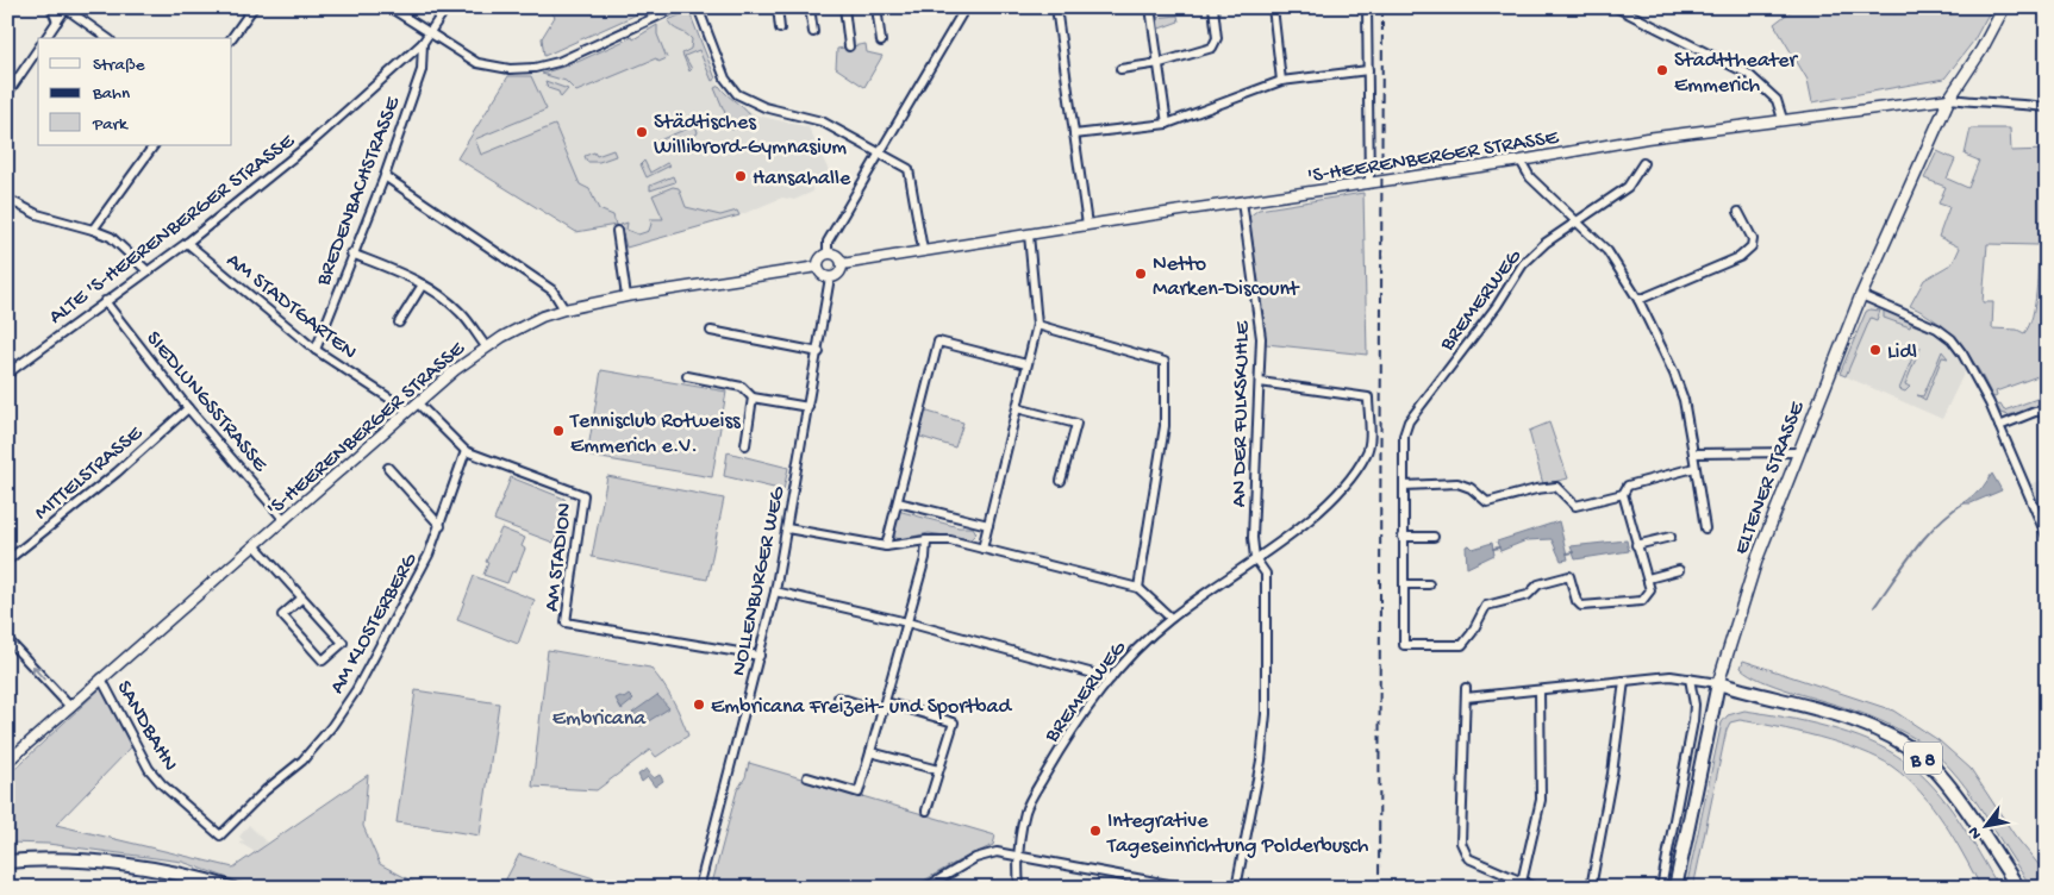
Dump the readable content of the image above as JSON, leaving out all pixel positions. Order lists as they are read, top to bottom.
{
  "streets": {
    "main road": ["ELTENER STRASSE", "B 8"],
    "street": [
      "'S-HEERENBERGER STRASSE",
      "BREDENBACHSTRASSE",
      "ALTE 'S-HEERENBERGER STRASSE",
      "BREMERWEG",
      "AM STADTGARTEN",
      "SIEDLUNGSSTRASSE",
      "AN DER FULKSKUHLE",
      "MITTELSTRASSE",
      "AM STADION",
      "NOLLENBURGER WEG",
      "AM KLOSTERBERG",
      "SANDBAHN"
    ]
  },
  "crossings": [
    ["'S-HEERENBERGER STRASSE", "AM STADTGARTEN"],
    ["'S-HEERENBERGER STRASSE", "SIEDLUNGSSTRASSE"],
    ["'S-HEERENBERGER STRASSE", "AN DER FULKSKUHLE"],
    ["'S-HEERENBERGER STRASSE", "ELTENER STRASSE"],
    ["'S-HEERENBERGER STRASSE", "NOLLENBURGER WEG"],
    ["'S-HEERENBERGER STRASSE", "SANDBAHN"],
    ["BREDENBACHSTRASSE", "ALTE 'S-HEERENBERGER STRASSE"],
    ["BREDENBACHSTRASSE", "AM STADTGARTEN"],
    ["ALTE 'S-HEERENBERGER STRASSE", "AM STADTGARTEN"],
    ["ALTE 'S-HEERENBERGER STRASSE", "SIEDLUNGSSTRASSE"],
    ["BREMERWEG", "AN DER FULKSKUHLE"],
    ["SIEDLUNGSSTRASSE", "MITTELSTRASSE"],
    ["ELTENER STRASSE", "B 8"],
    ["AM STADION", "NOLLENBURGER WEG"],
    ["AM STADION", "AM KLOSTERBERG"],
    ["AM KLOSTERBERG", "SANDBAHN"]
  ],
  "parks": ["Embricana"],
  "places": [
    "Stadttheater Emmerich",
    "Städtisches Willibrord-Gymnasium",
    "Hansahalle",
    "Netto Marken-Discount",
    "Lidl",
    "Tennisclub Rotweiss Emmerich e.V.",
    "Embricana Freizeit- und Sportbad",
    "Integrative Tageseinrichtung Polderbusch"
  ],
  "legend": ["Straße", "Bahn", "Park"],
  "north": "bottom left"
}
